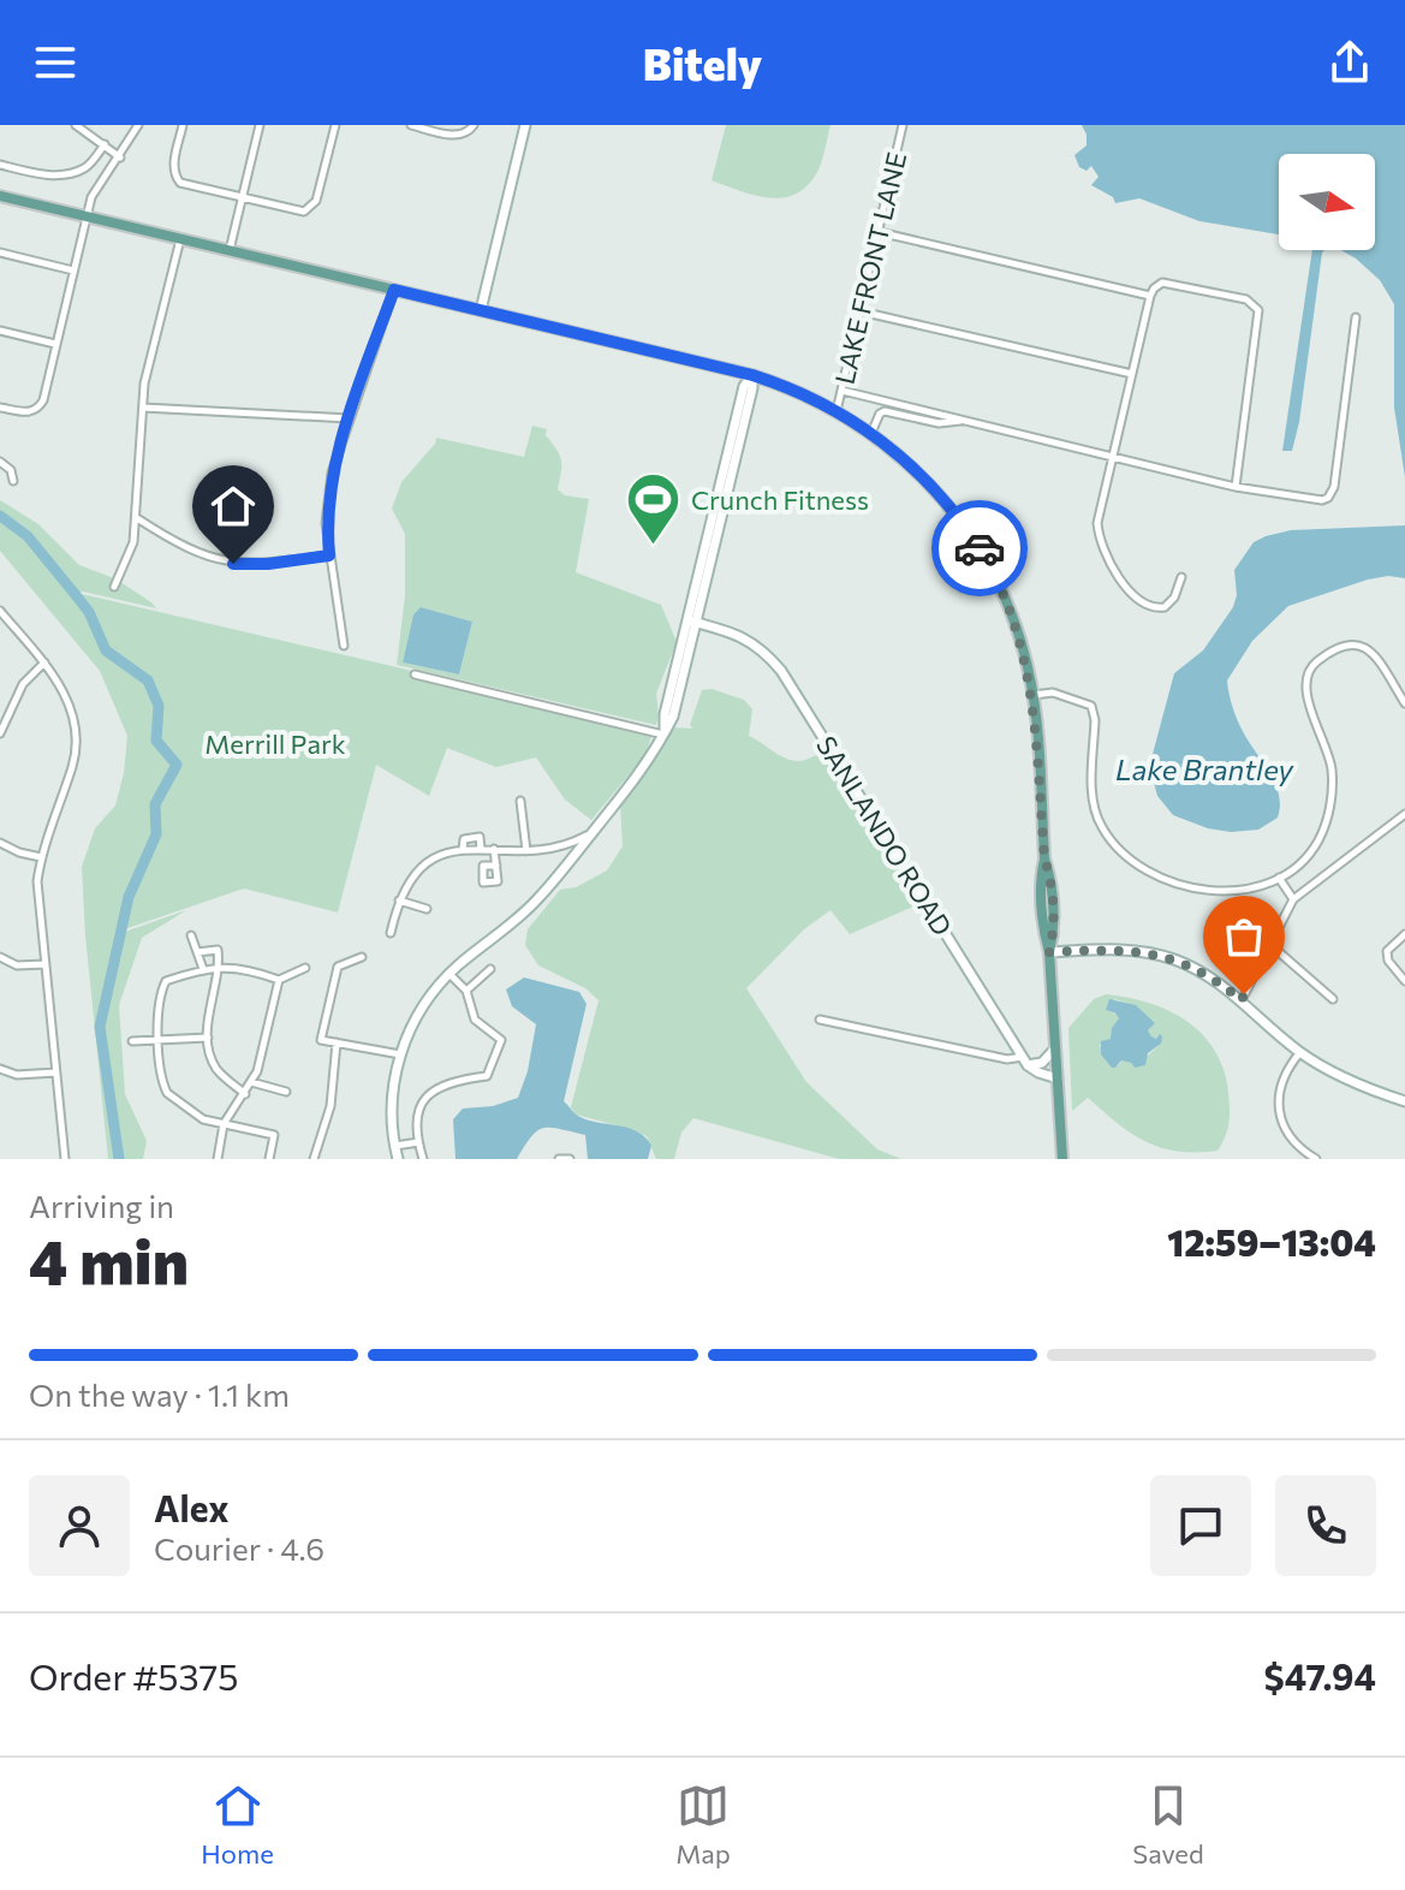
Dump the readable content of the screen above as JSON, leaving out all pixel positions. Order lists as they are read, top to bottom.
{
  "streets": {
    "street": ["LAKE FRONT LANE", "SANLANDO ROAD"]
  },
  "water": ["Lake Brantley"],
  "parks": ["Merrill Park"],
  "places": {
    "sports": ["Crunch Fitness"]
  },
  "north": "right",
  "page": {
    "header": "Bitely",
    "heading": ["4 min", "Arriving in", "12:59–13:04"],
    "panel": [
      "Alex",
      "Courier · 4.6",
      "Order #5375",
      "$47.94"
    ],
    "bar": "On the way · 1.1 km",
    "tabs": ["Home", "Map", "Saved"]
  }
}
